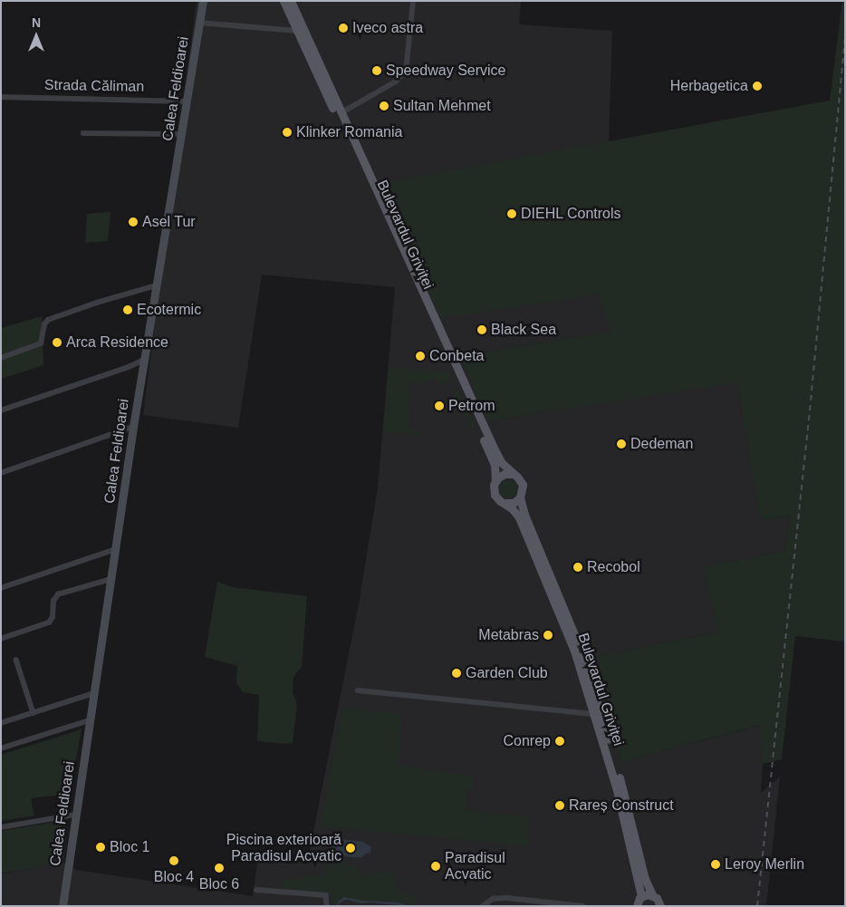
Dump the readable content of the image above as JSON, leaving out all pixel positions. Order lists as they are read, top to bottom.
{
  "streets": {
    "main road": ["Calea Feldioarei", "Bulevardul Griviței"],
    "street": ["Strada Căliman"]
  },
  "crossings": [
    ["Strada Căliman", "Calea Feldioarei"]
  ],
  "places": [
    "Iveco astra",
    "Speedway Service",
    "Herbagetica",
    "Sultan Mehmet",
    "Klinker Romania",
    "DIEHL Controls",
    "Asel Tur",
    "Ecotermic",
    "Black Sea",
    "Arca Residence",
    "Conbeta",
    "Petrom",
    "Dedeman",
    "Recobol",
    "Metabras",
    "Garden Club",
    "Conrep",
    "Rareș Construct",
    "Bloc 1",
    "Piscina exterioară Paradisul Acvatic",
    "Bloc 4",
    "Leroy Merlin",
    "Paradisul Acvatic",
    "Bloc 6"
  ],
  "north": "top"
}
